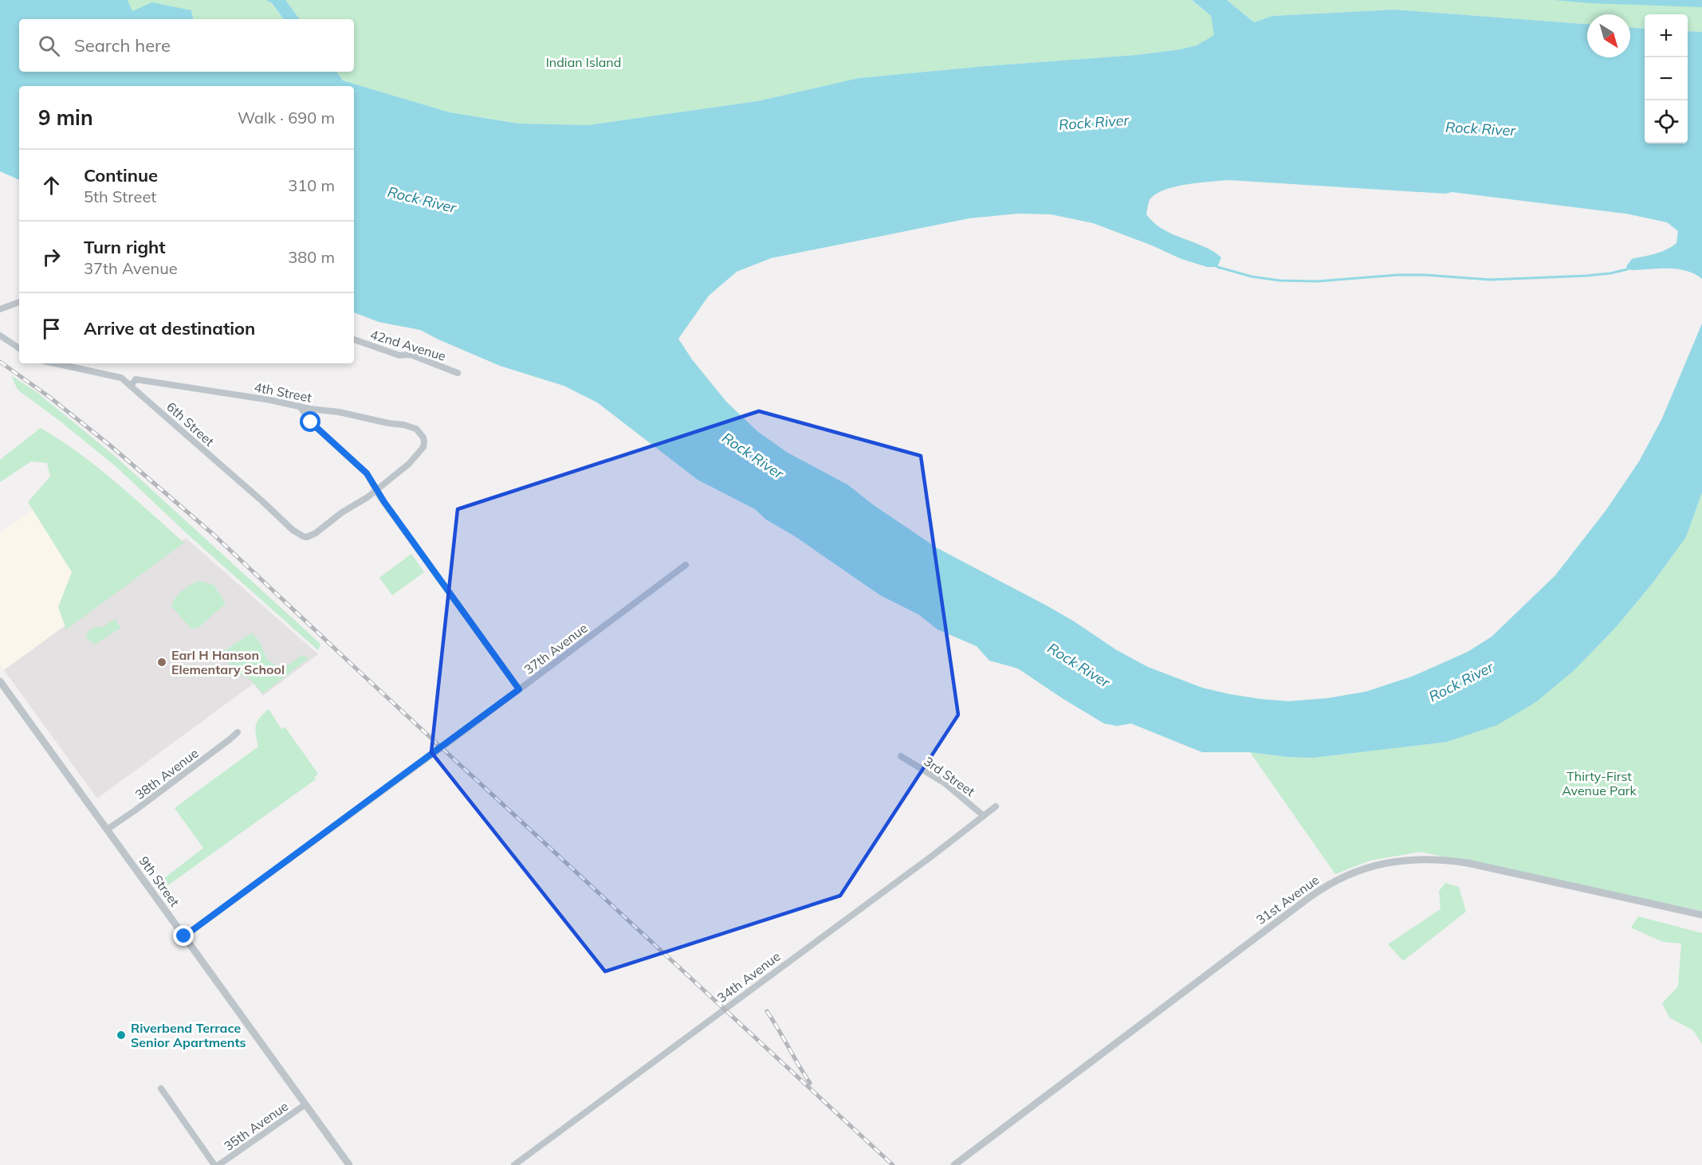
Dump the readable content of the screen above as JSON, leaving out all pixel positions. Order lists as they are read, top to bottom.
{
  "streets": {
    "street": [
      "42nd Avenue",
      "4th Street",
      "6th Street",
      "37th Avenue",
      "38th Avenue",
      "3rd Street",
      "9th Street",
      "31st Avenue",
      "34th Avenue",
      "35th Avenue"
    ]
  },
  "crossings": [
    ["4th Street", "6th Street"],
    ["37th Avenue", "9th Street"],
    ["38th Avenue", "9th Street"],
    ["3rd Street", "34th Avenue"],
    ["9th Street", "35th Avenue"]
  ],
  "water": ["Rock River"],
  "parks": ["Indian Island", "Thirty-First Avenue Park"],
  "places": ["Earl H Hanson Elementary School", "Riverbend Terrace Senior Apartments"],
  "north": "bottom right",
  "page": {
    "map_buttons": ["+", "−"],
    "search": "Search here",
    "heading": ["9 min", "Walk · 690 m"],
    "list": [
      ["Continue", "5th Street", "310 m"],
      ["Turn right", "37th Avenue", "380 m"],
      "Arrive at destination"
    ]
  }
}
